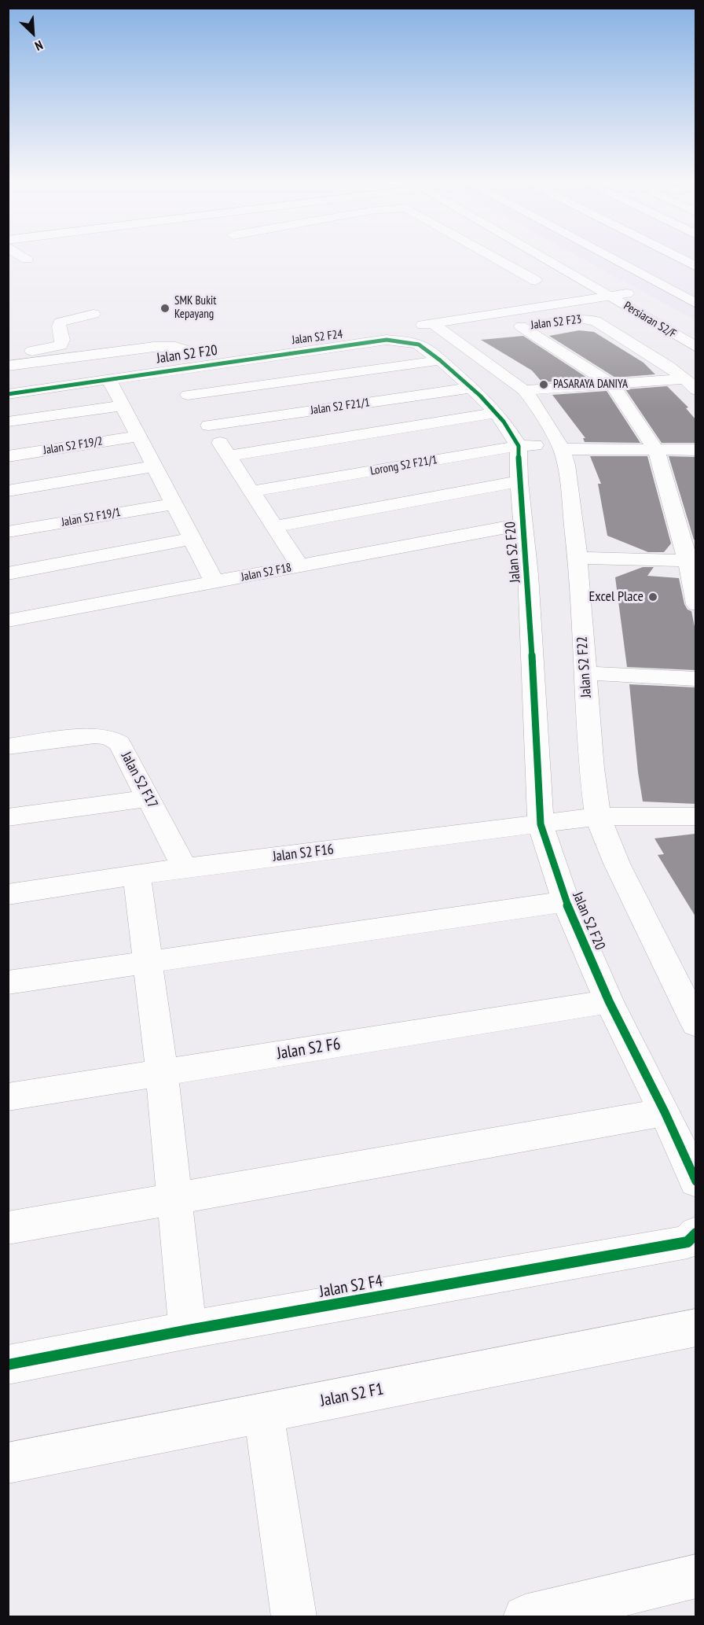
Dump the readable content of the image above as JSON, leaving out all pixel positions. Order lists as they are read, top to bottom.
{
  "streets": {
    "street": [
      "Persiaran S2/F",
      "Jalan S2 F23",
      "Jalan S2 F24",
      "Jalan S2 F20",
      "Jalan S2 F21/1",
      "Jalan S2 F19/2",
      "Lorong S2 F21/1",
      "Jalan S2 F19/1",
      "Jalan S2 F18",
      "Jalan S2 F22",
      "Jalan S2 F17",
      "Jalan S2 F16",
      "Jalan S2 F6",
      "Jalan S2 F4",
      "Jalan S2 F1"
    ]
  },
  "crossings": [
    ["Persiaran S2/F", "Jalan S2 F24"],
    ["Jalan S2 F24", "Jalan S2 F20"],
    ["Jalan S2 F24", "Jalan S2 F22"],
    ["Jalan S2 F20", "Jalan S2 F21/1"],
    ["Jalan S2 F20", "Lorong S2 F21/1"],
    ["Jalan S2 F20", "Jalan S2 F18"],
    ["Jalan S2 F20", "Jalan S2 F16"],
    ["Jalan S2 F20", "Jalan S2 F6"],
    ["Lorong S2 F21/1", "Jalan S2 F22"],
    ["Jalan S2 F22", "Jalan S2 F16"],
    ["Jalan S2 F17", "Jalan S2 F16"]
  ],
  "places": ["SMK Bukit Kepayang", "PASARAYA DANIYA", "Excel Place"],
  "north": "bottom right"
}
